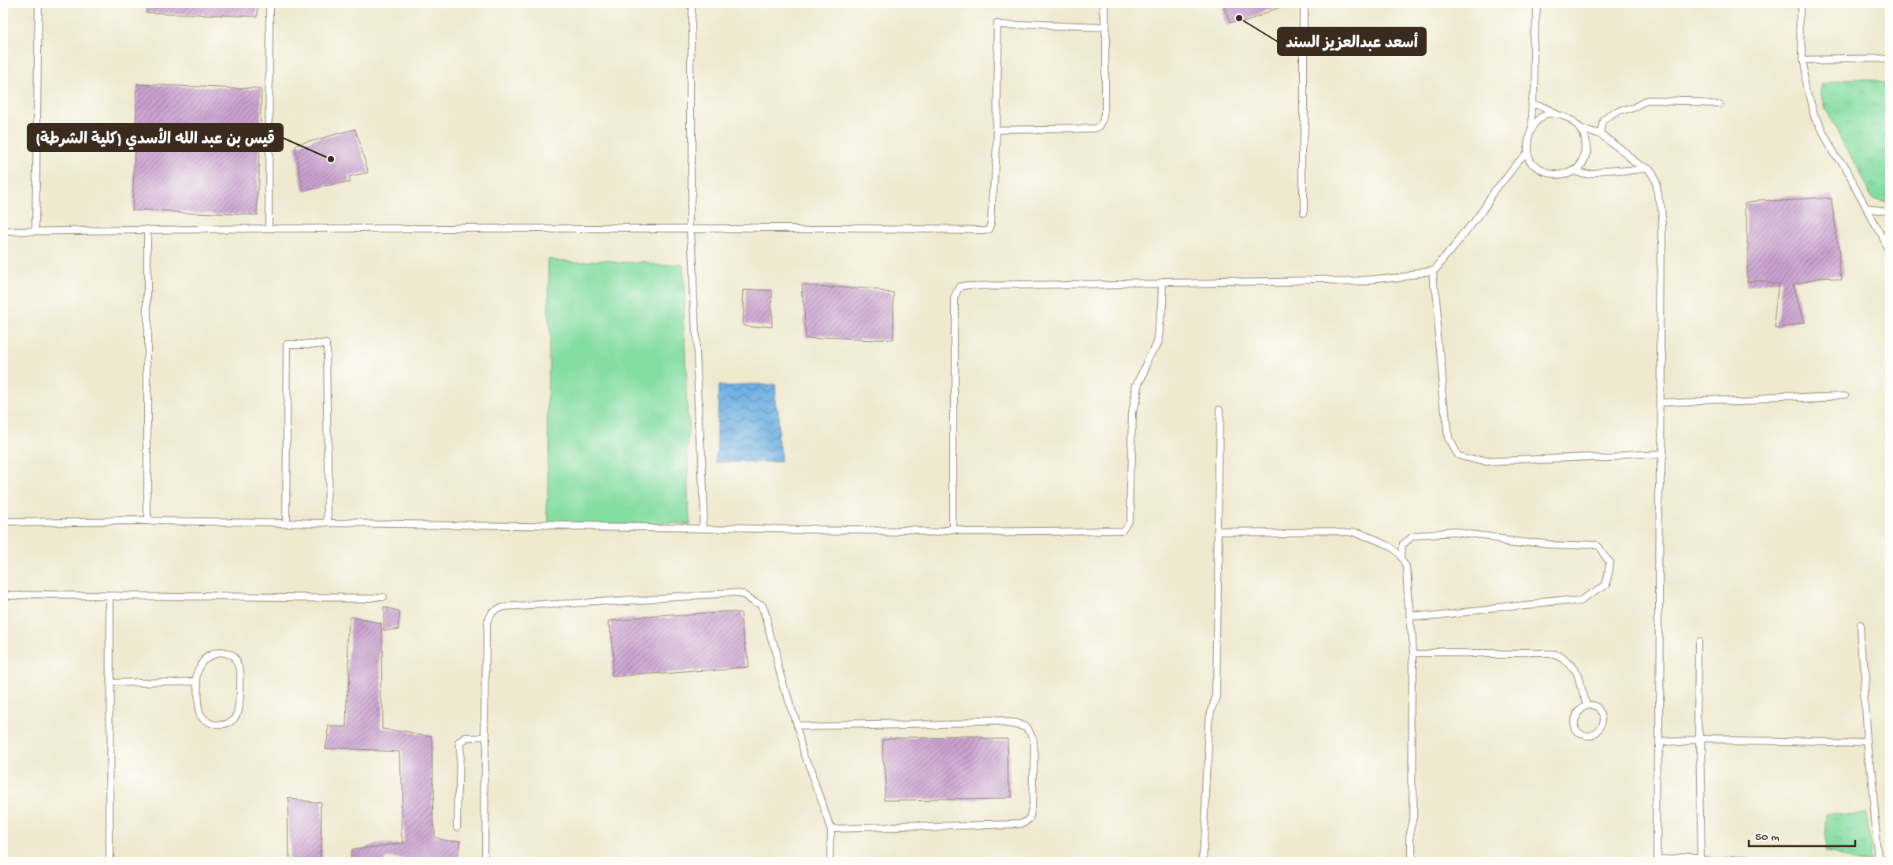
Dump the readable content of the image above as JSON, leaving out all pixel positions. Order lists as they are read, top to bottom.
{
  "places": ["أسعد عبدالعزيز السند", "قيس بن عبد الله الأسدي (كلية الشرطة)"],
  "scale_bar": "50 m"
}
